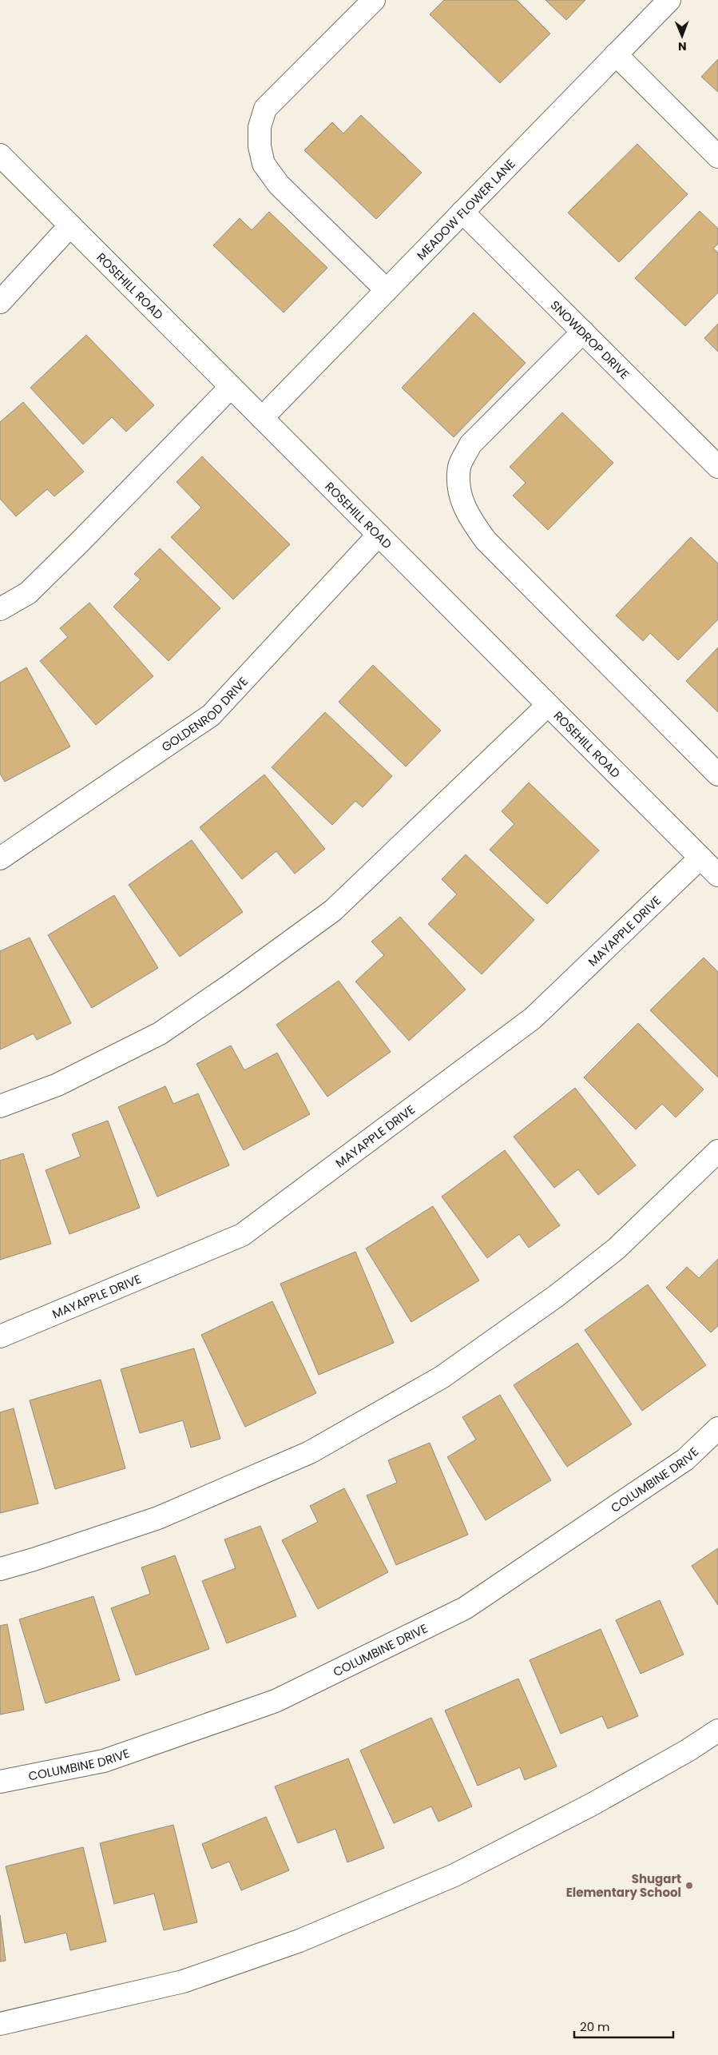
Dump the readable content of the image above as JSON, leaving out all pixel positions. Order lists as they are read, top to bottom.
{
  "streets": {
    "street": [
      "MEADOW FLOWER LANE",
      "ROSEHILL ROAD",
      "SNOWDROP DRIVE",
      "GOLDENROD DRIVE",
      "MAYAPPLE DRIVE",
      "COLUMBINE DRIVE"
    ]
  },
  "crossings": [
    ["MEADOW FLOWER LANE", "ROSEHILL ROAD"],
    ["MEADOW FLOWER LANE", "SNOWDROP DRIVE"],
    ["ROSEHILL ROAD", "GOLDENROD DRIVE"],
    ["ROSEHILL ROAD", "MAYAPPLE DRIVE"]
  ],
  "places": ["Shugart Elementary School"],
  "scale_bar": "20 m",
  "north": "bottom"
}
